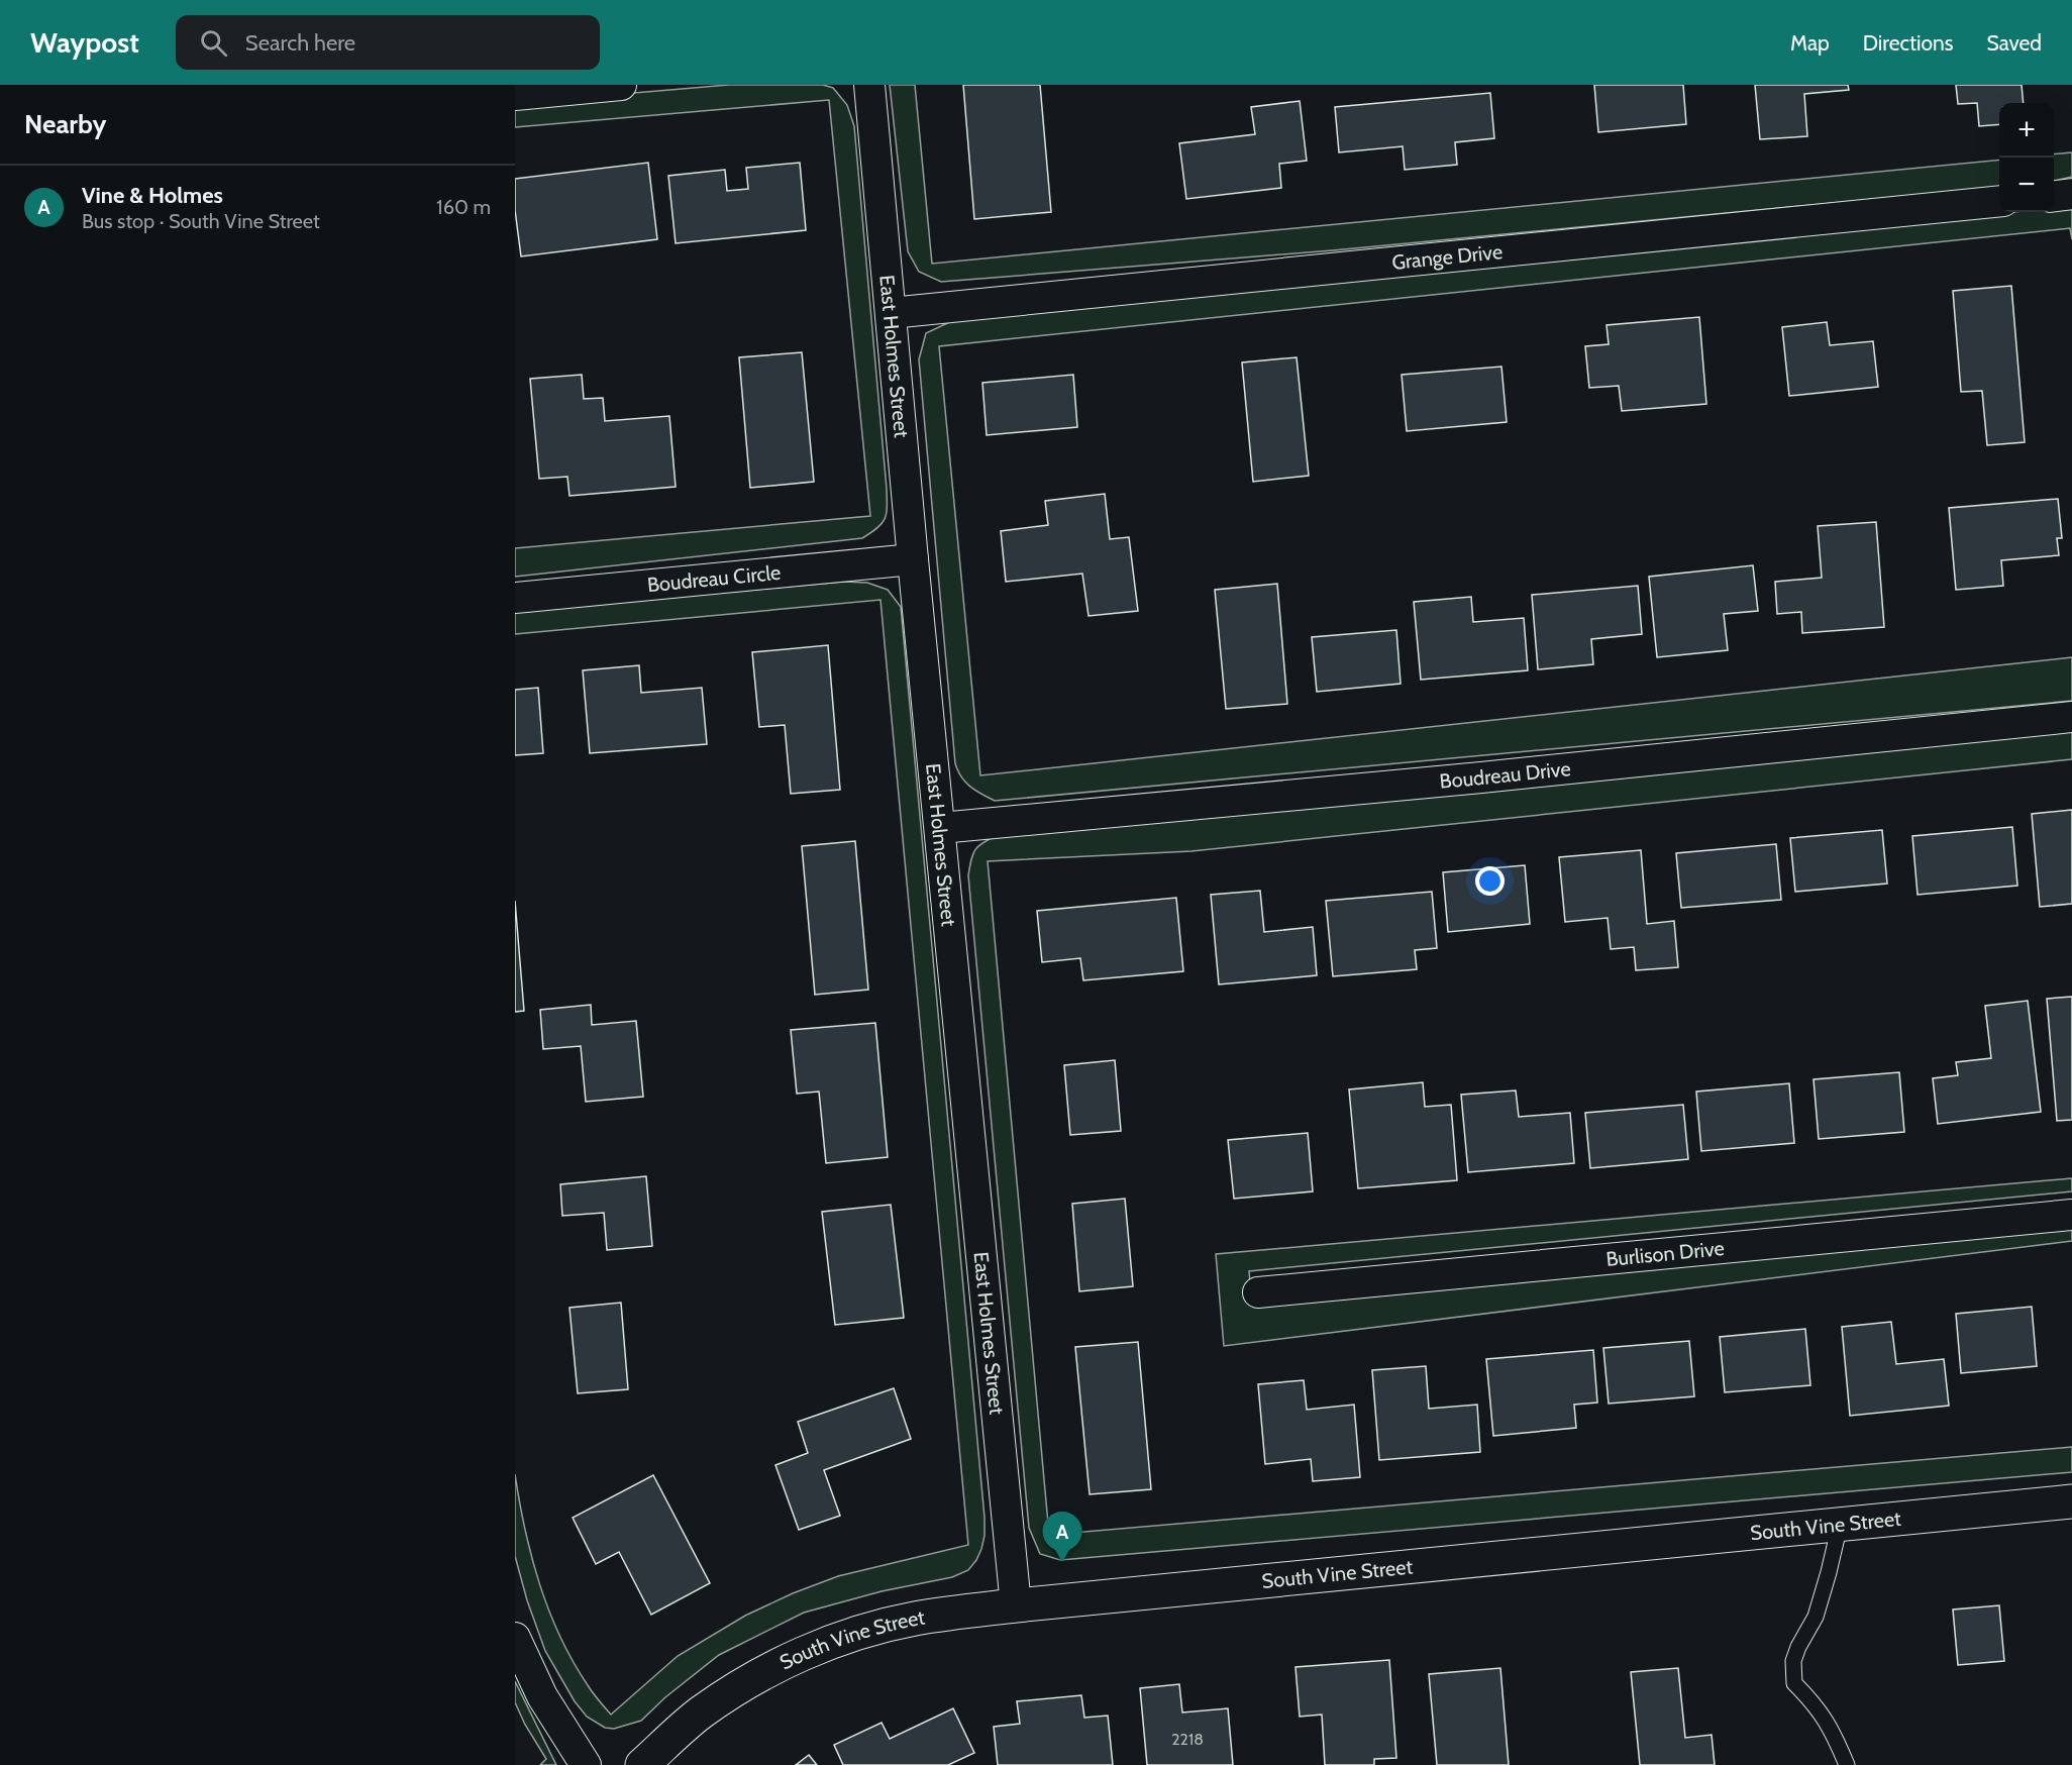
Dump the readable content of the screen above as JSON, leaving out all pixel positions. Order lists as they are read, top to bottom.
{
  "streets": {
    "street": [
      "Grange Drive",
      "East Holmes Street",
      "Boudreau Circle",
      "Boudreau Drive",
      "Burlison Drive",
      "South Vine Street"
    ]
  },
  "crossings": [
    ["Grange Drive", "East Holmes Street"],
    ["East Holmes Street", "Boudreau Circle"],
    ["East Holmes Street", "Boudreau Drive"],
    ["East Holmes Street", "South Vine Street"]
  ],
  "house_numbers": ["2218"],
  "page": {
    "header": "Waypost",
    "search": "Search here",
    "nav": ["Map", "Directions", "Saved"],
    "heading": "Nearby",
    "map_buttons": ["+", "−"],
    "list": [
      {
        "mark": "A",
        "name": "Vine & Holmes",
        "note": "Bus stop · South Vine Street",
        "value": "160 m"
      }
    ],
    "pins": "A"
  }
}
